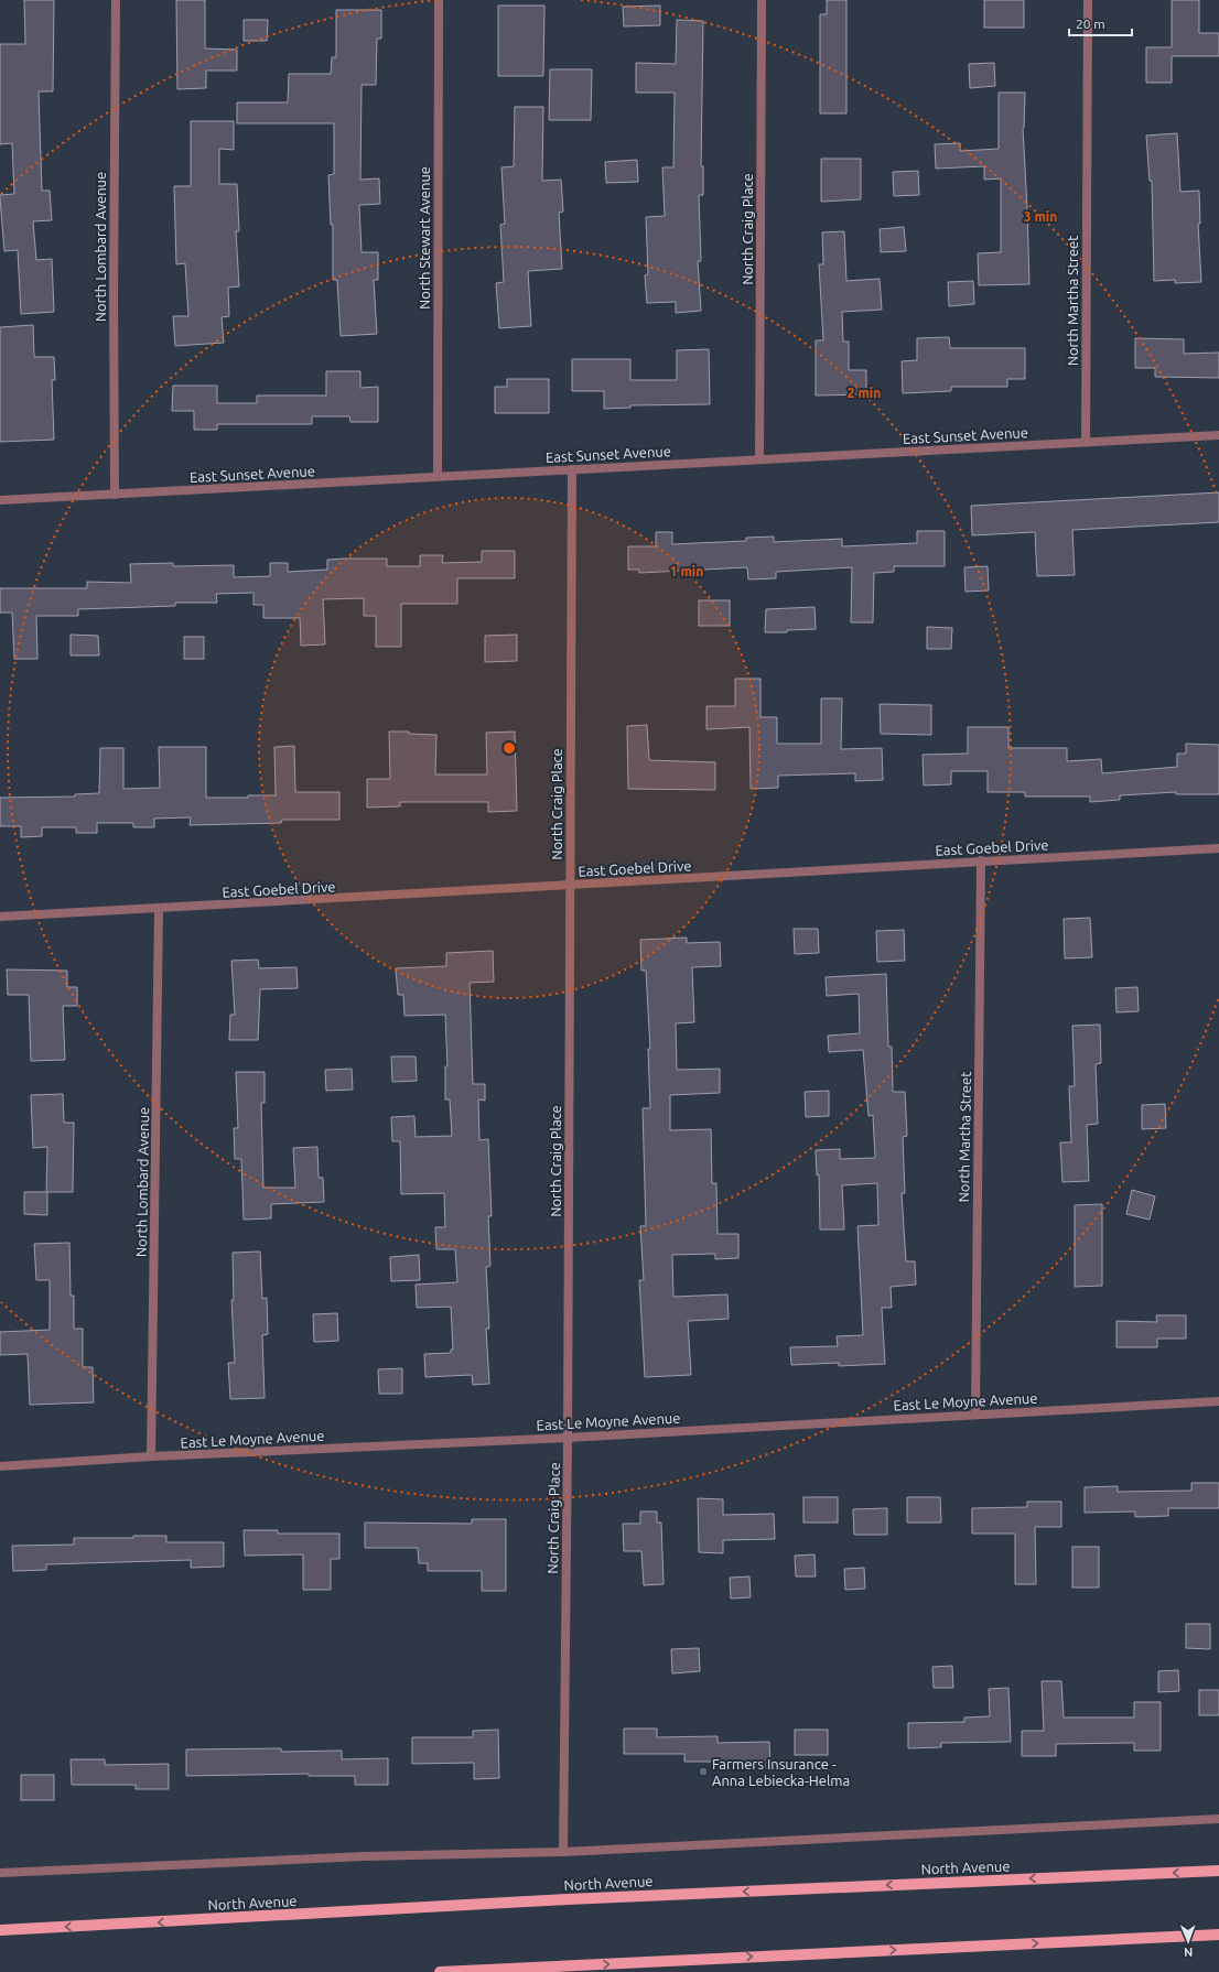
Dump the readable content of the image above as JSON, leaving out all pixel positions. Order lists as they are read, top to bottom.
{
  "streets": {
    "main road": ["North Avenue"],
    "street": [
      "North Craig Place",
      "North Stewart Avenue",
      "North Lombard Avenue",
      "North Martha Street",
      "East Sunset Avenue",
      "East Goebel Drive",
      "East Le Moyne Avenue"
    ]
  },
  "crossings": [
    ["North Craig Place", "East Sunset Avenue"],
    ["North Craig Place", "East Goebel Drive"],
    ["North Craig Place", "East Le Moyne Avenue"],
    ["North Stewart Avenue", "East Sunset Avenue"],
    ["North Lombard Avenue", "East Sunset Avenue"],
    ["North Lombard Avenue", "East Goebel Drive"],
    ["North Lombard Avenue", "East Le Moyne Avenue"],
    ["North Martha Street", "East Sunset Avenue"],
    ["North Martha Street", "East Goebel Drive"],
    ["North Martha Street", "East Le Moyne Avenue"]
  ],
  "places": ["Farmers Insurance - Anna Lebiecka-Helma"],
  "scale_bar": "20 m",
  "north": "bottom",
  "rings": ["3 min", "2 min", "1 min"]
}
